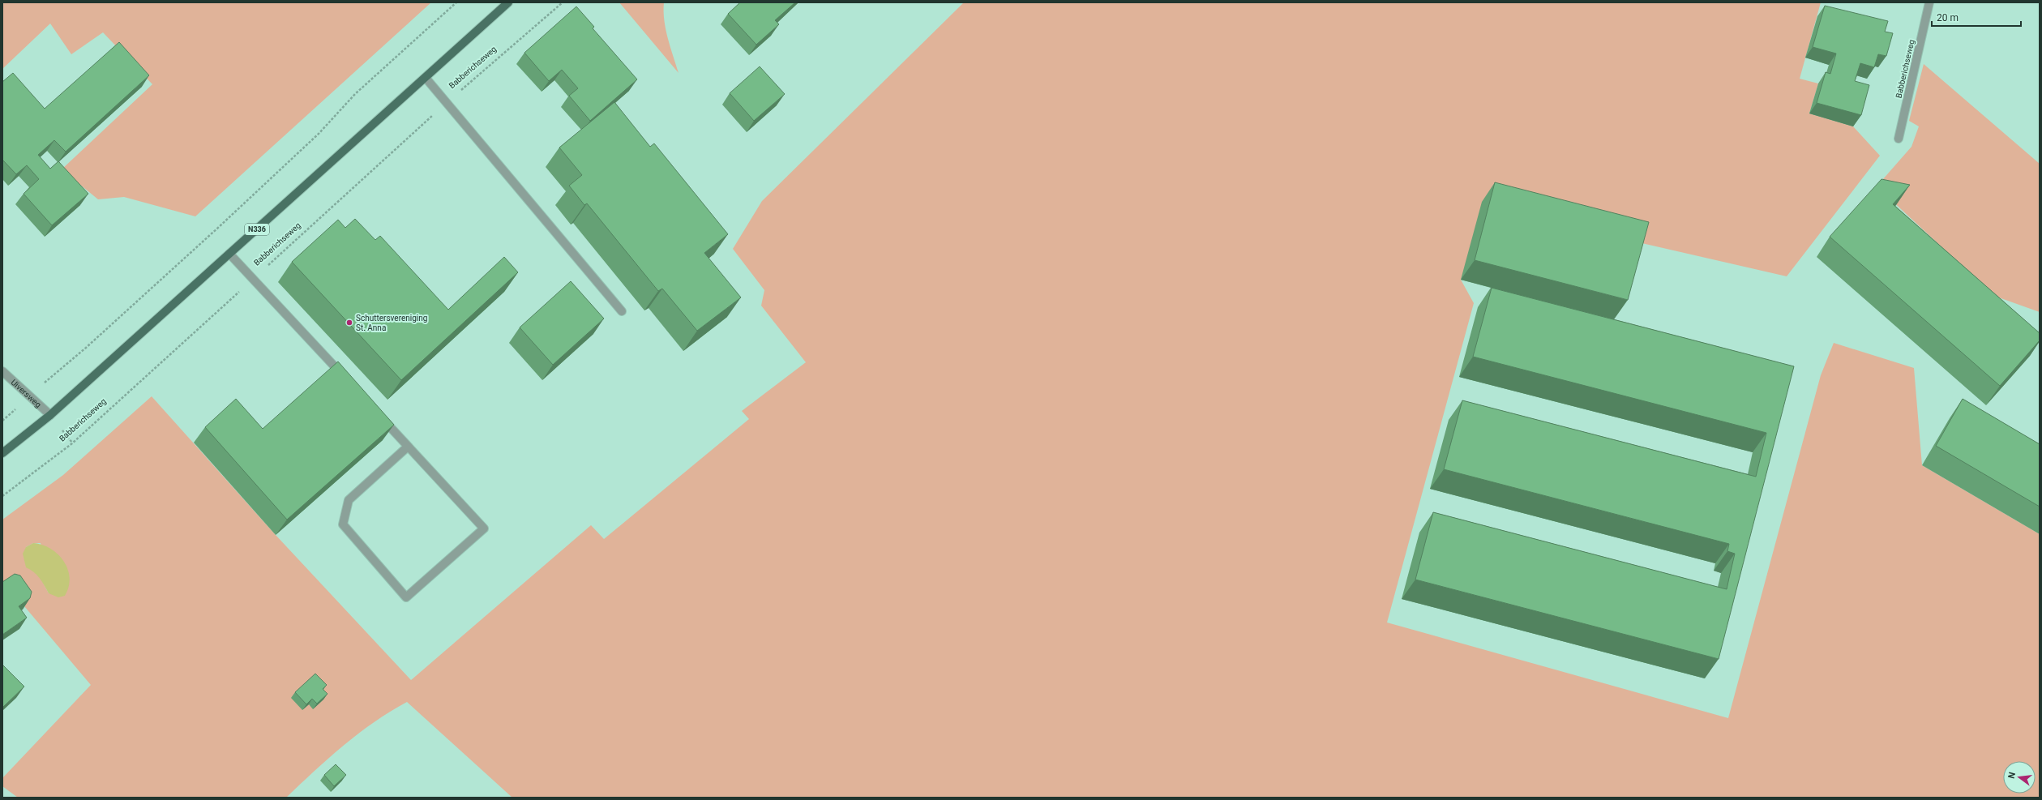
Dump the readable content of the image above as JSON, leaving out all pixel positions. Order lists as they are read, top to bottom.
{
  "streets": {
    "main road": ["N336"],
    "street": ["Babberichseweg", "Uiversweg"]
  },
  "crossings": [
    ["N336", "Uiversweg"]
  ],
  "places": ["Schuttersvereniging St. Anna"],
  "scale_bar": "20 m",
  "north": "left"
}
